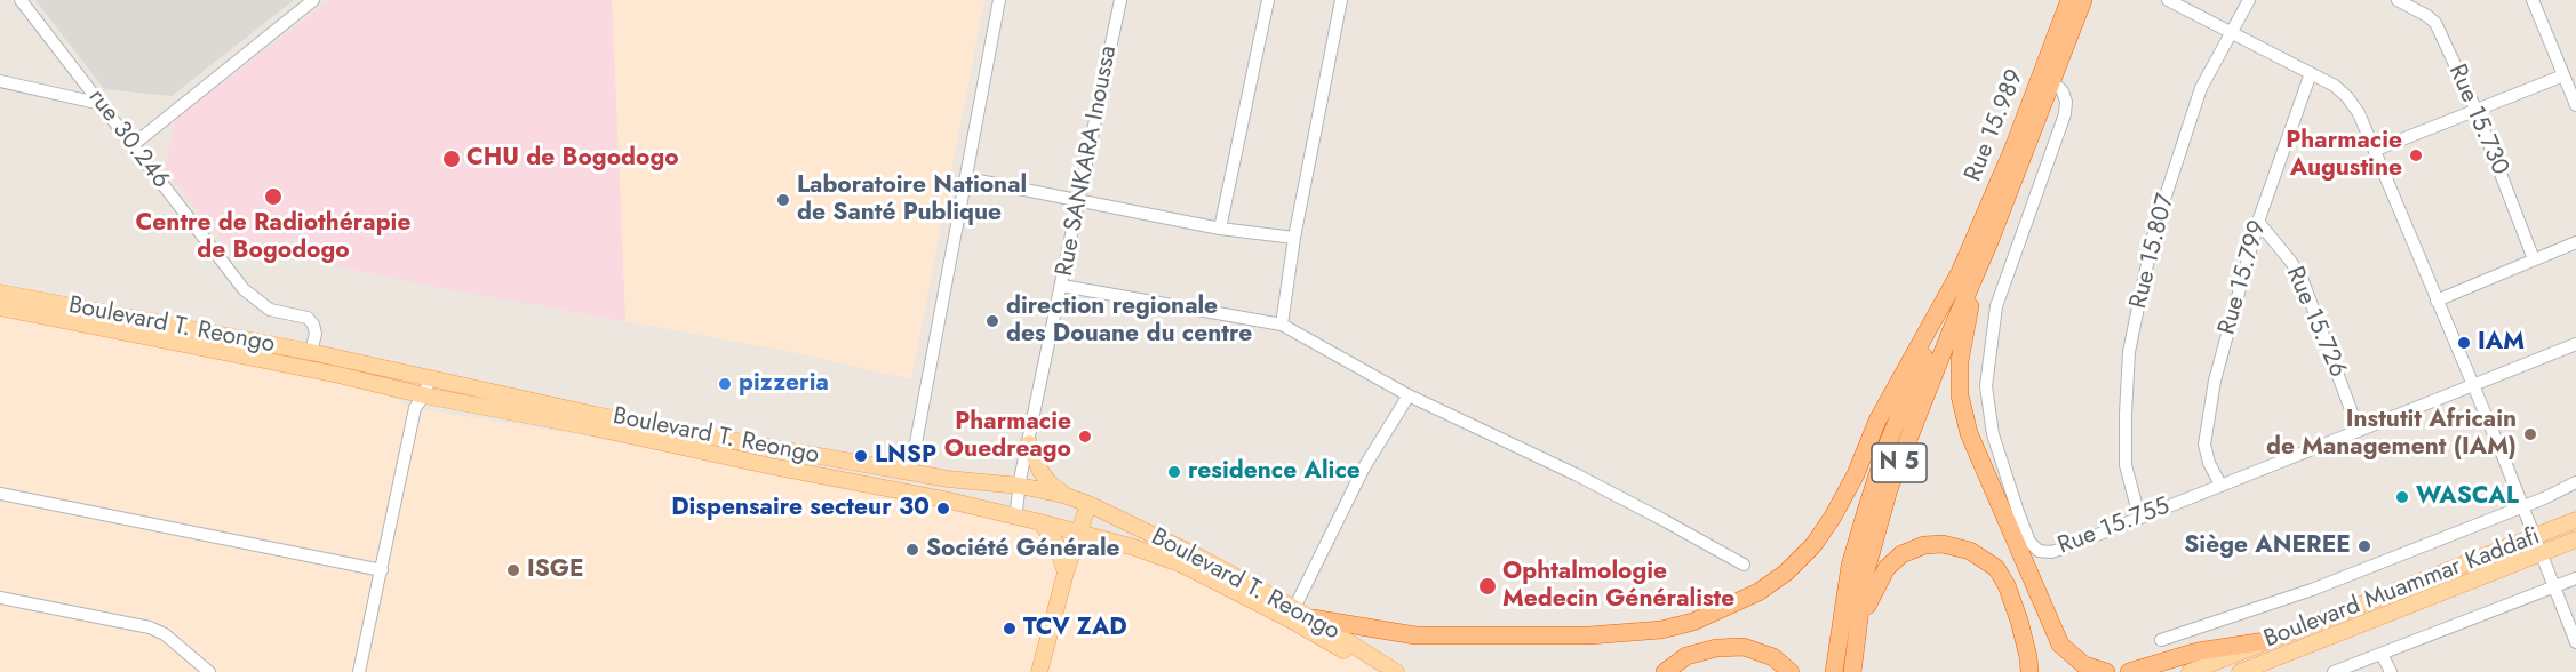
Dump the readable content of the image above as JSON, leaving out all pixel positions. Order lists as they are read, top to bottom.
{
  "streets": {
    "highway": ["Rue 15.989", "N 5"],
    "main road": ["Boulevard T. Reongo", "Boulevard Muammar Kaddafi"],
    "street": [
      "Rue 15.730",
      "rue 30.246",
      "Rue SANKARA Inoussa",
      "Rue 15.807",
      "Rue 15.799",
      "Rue 15.726",
      "Rue 15.755"
    ]
  },
  "crossings": [
    ["Rue 15.989", "N 5"],
    ["rue 30.246", "Boulevard T. Reongo"],
    ["Rue SANKARA Inoussa", "Boulevard T. Reongo"],
    ["Rue 15.807", "Rue 15.755"],
    ["Rue 15.799", "Rue 15.726"],
    ["Rue 15.799", "Rue 15.755"],
    ["Rue 15.726", "Rue 15.755"],
    ["N 5", "Rue 15.755"]
  ],
  "places": [
    "Pharmacie Augustine",
    "CHU de Bogodogo",
    "Centre de Radiothérapie de Bogodogo",
    "Laboratoire National de Santé Publique",
    "direction regionale des Douane du centre",
    "IAM",
    "pizzeria",
    "Instutit Africain de Management (IAM)",
    "Pharmacie Ouedreago",
    "LNSP",
    "residence Alice",
    "WASCAL",
    "Dispensaire secteur 30",
    "Siège ANEREE",
    "Société Générale",
    "ISGE",
    "Ophtalmologie Medecin Généraliste",
    "TCV ZAD"
  ]
}
